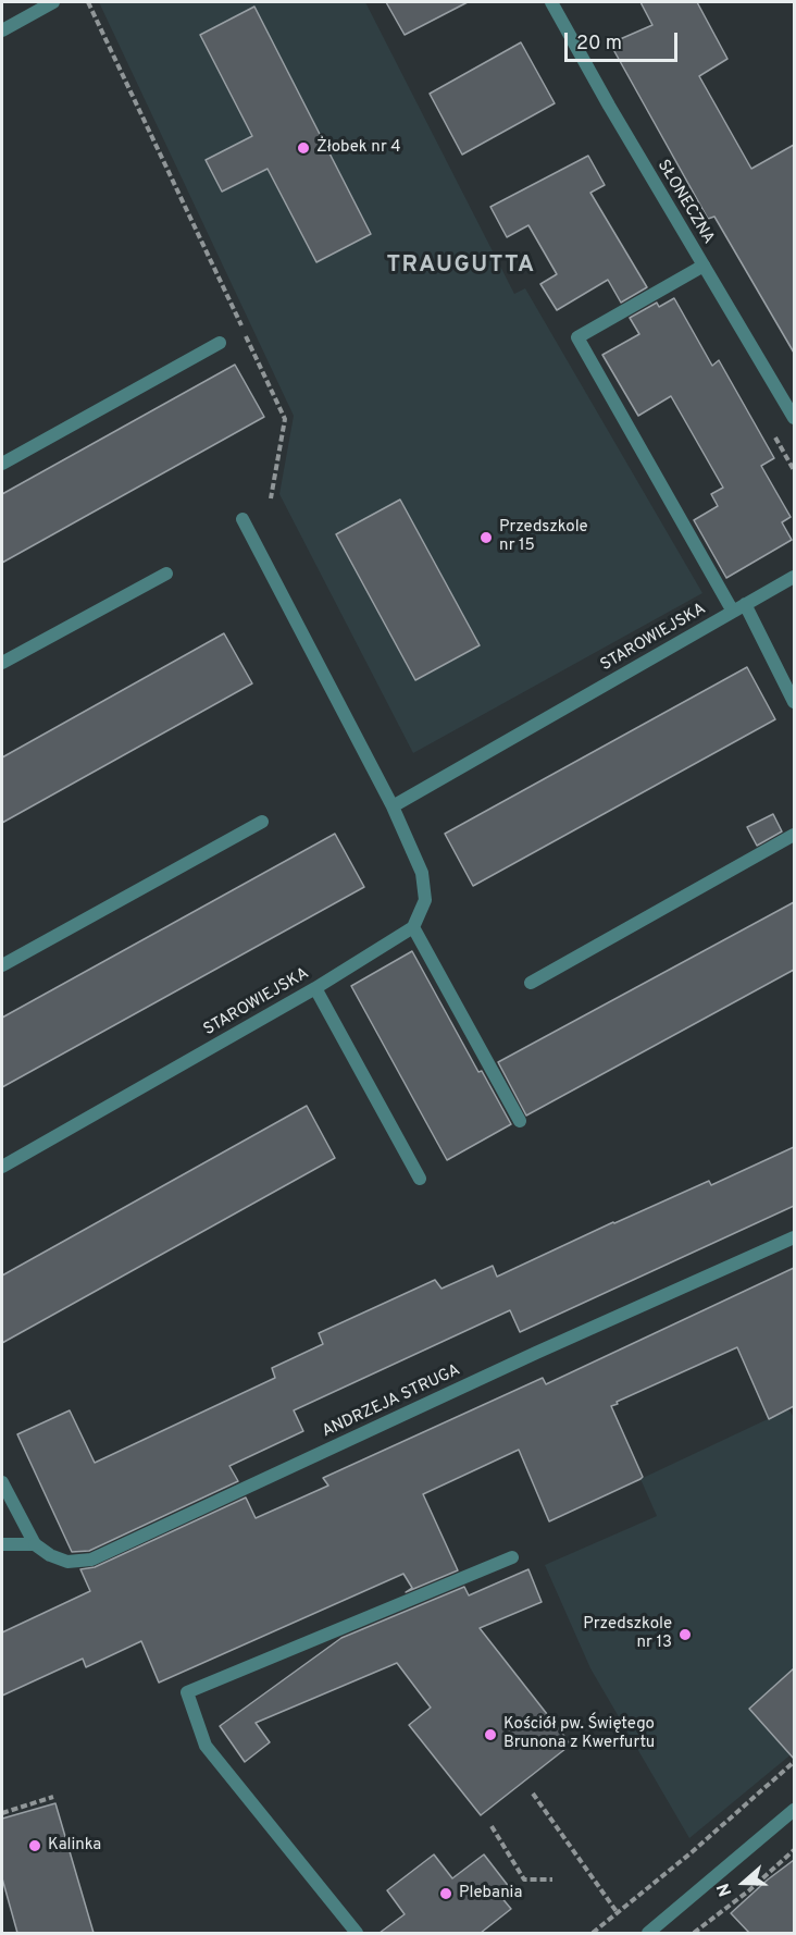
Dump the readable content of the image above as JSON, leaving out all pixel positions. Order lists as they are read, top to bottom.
{
  "streets": {
    "street": ["SŁONECZNA", "STAROWIEJSKA", "ANDRZEJA STRUGA"]
  },
  "districts": ["TRAUGUTTA"],
  "places": [
    "Żłobek nr 4",
    "Przedszkole nr 15",
    "Przedszkole nr 13",
    "Kościół pw. Świętego Brunona z Kwerfurtu",
    "Kalinka",
    "Plebania"
  ],
  "scale_bar": "20 m",
  "north": "left"
}
